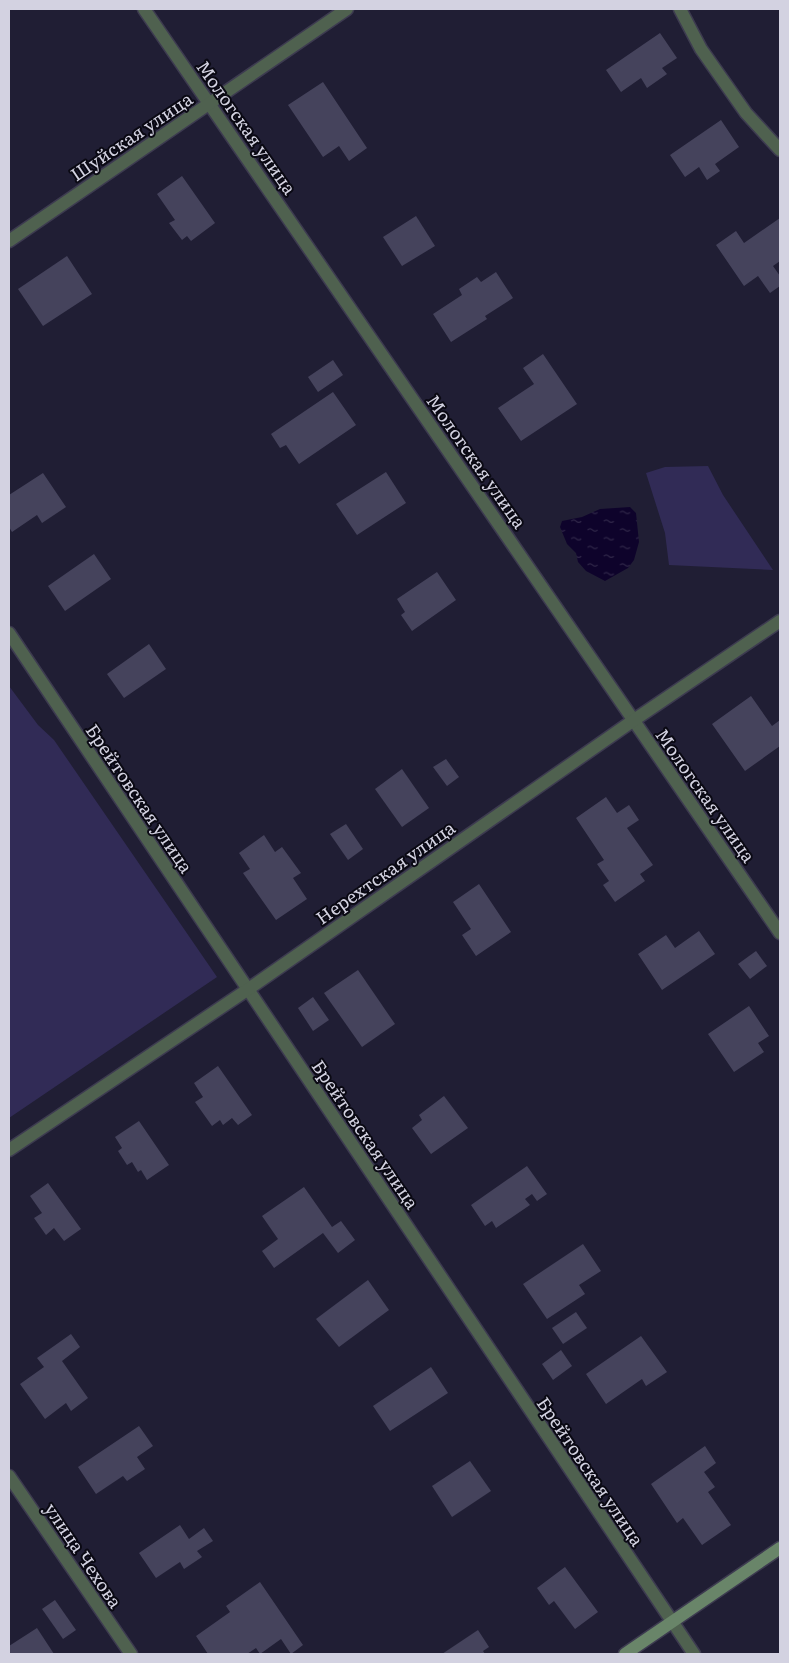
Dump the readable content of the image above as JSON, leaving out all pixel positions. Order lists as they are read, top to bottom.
{
  "streets": {
    "street": [
      "Мологская улица",
      "Шуйская улица",
      "Брейтовская улица",
      "Нерехтская улица",
      "улица Чехова"
    ]
  },
  "crossings": [
    ["Мологская улица", "Шуйская улица"],
    ["Мологская улица", "Нерехтская улица"],
    ["Брейтовская улица", "Нерехтская улица"]
  ]
}
